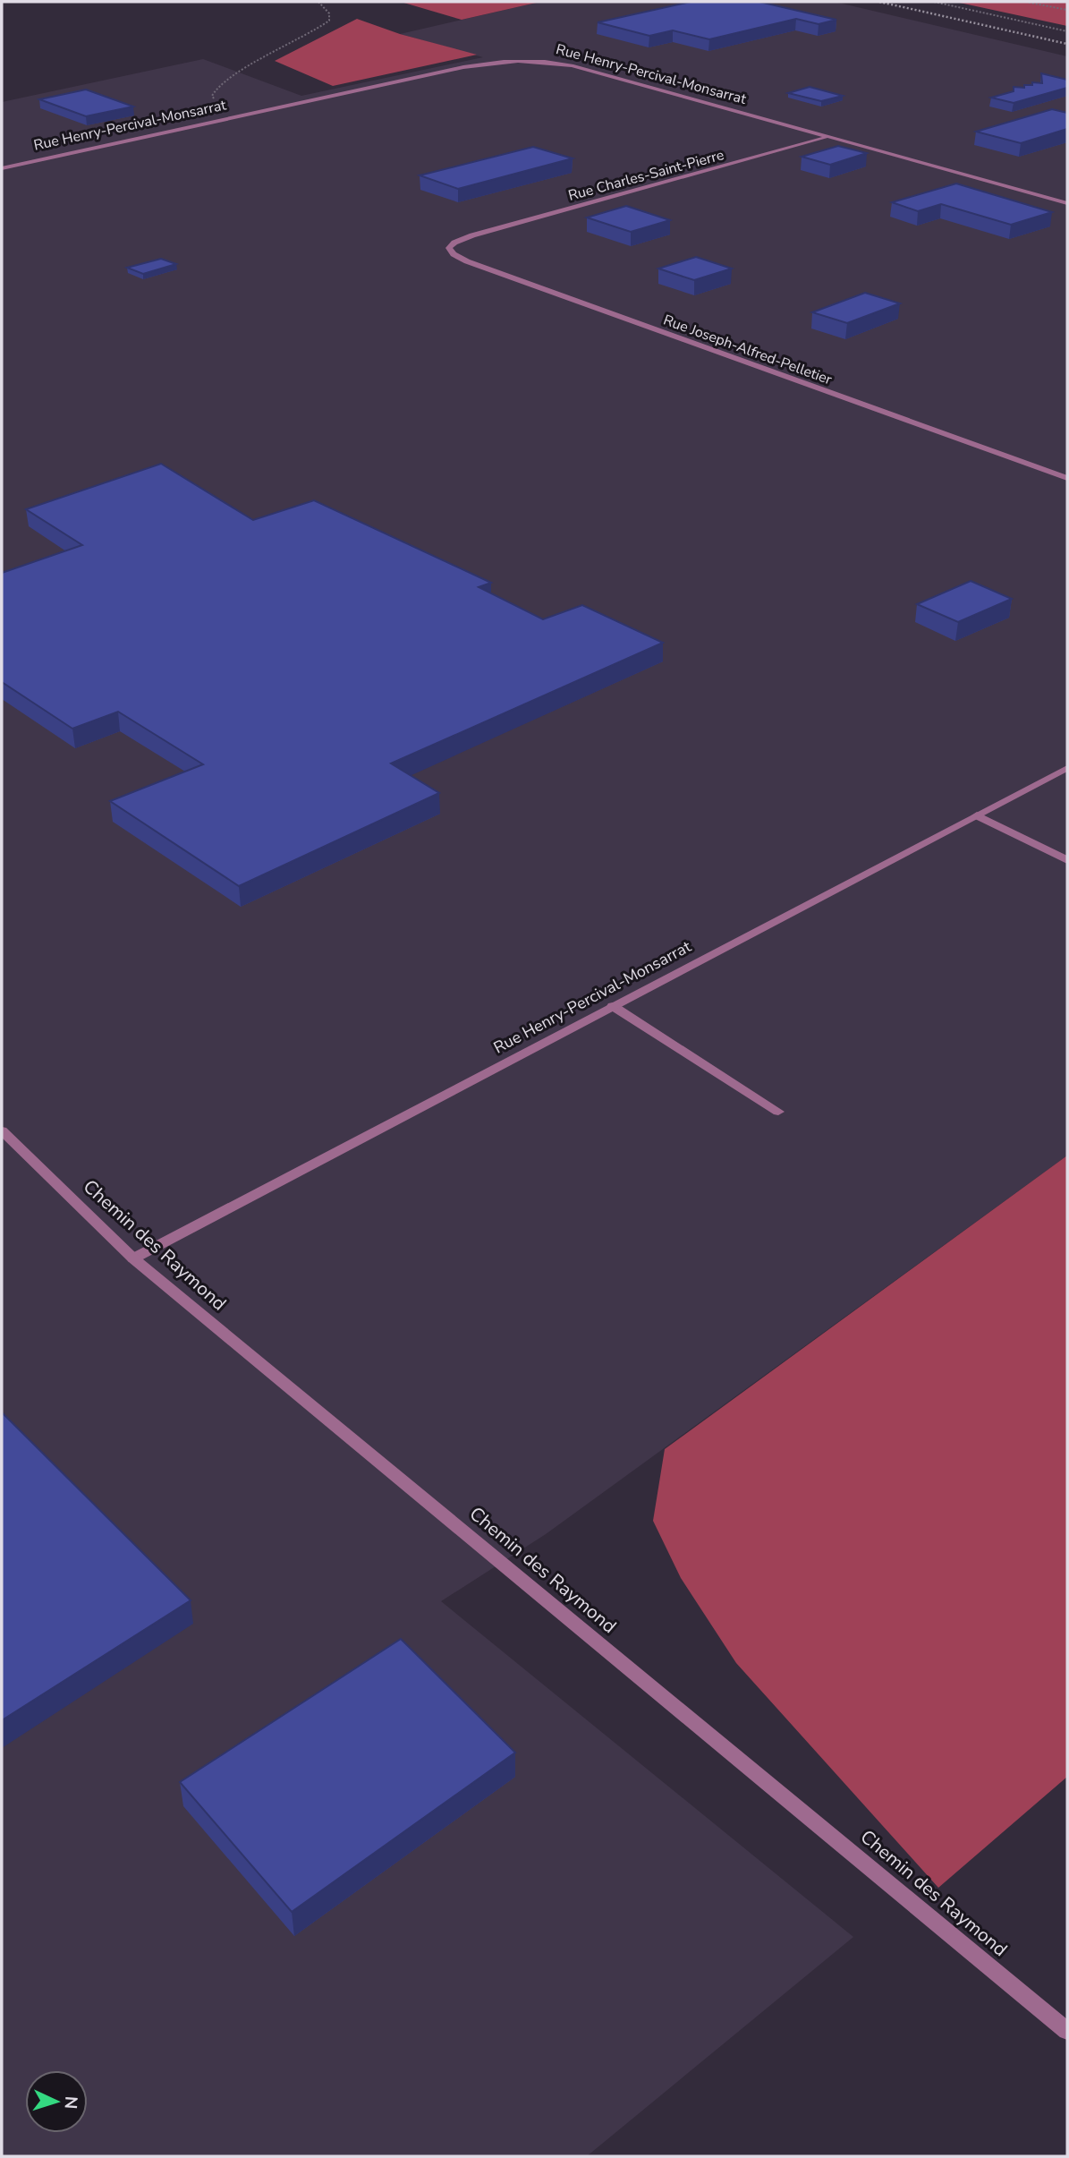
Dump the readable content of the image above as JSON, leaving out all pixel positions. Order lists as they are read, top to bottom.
{
  "streets": {
    "street": [
      "Rue Henry-Percival-Monsarrat",
      "Rue Charles-Saint-Pierre",
      "Rue Joseph-Alfred-Pelletier",
      "Chemin des Raymond"
    ]
  },
  "crossings": [
    ["Rue Henry-Percival-Monsarrat", "Rue Charles-Saint-Pierre"],
    ["Rue Henry-Percival-Monsarrat", "Chemin des Raymond"],
    ["Rue Charles-Saint-Pierre", "Rue Joseph-Alfred-Pelletier"]
  ],
  "north": "right"
}
